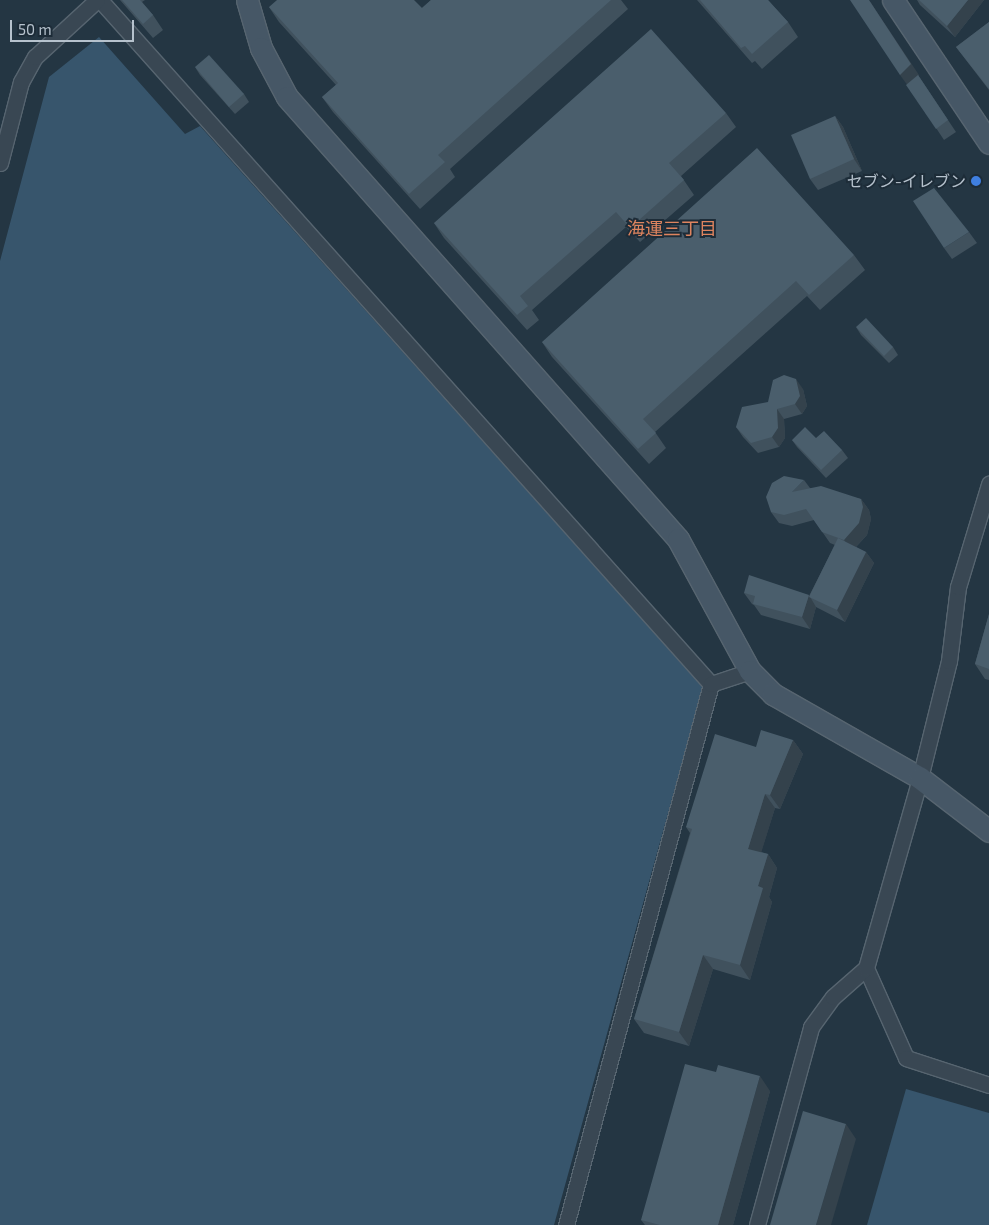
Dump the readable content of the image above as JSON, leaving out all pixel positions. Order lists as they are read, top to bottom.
{
  "districts": ["海運三丁目"],
  "places": ["セブン-イレブン"],
  "scale_bar": "50 m"
}
